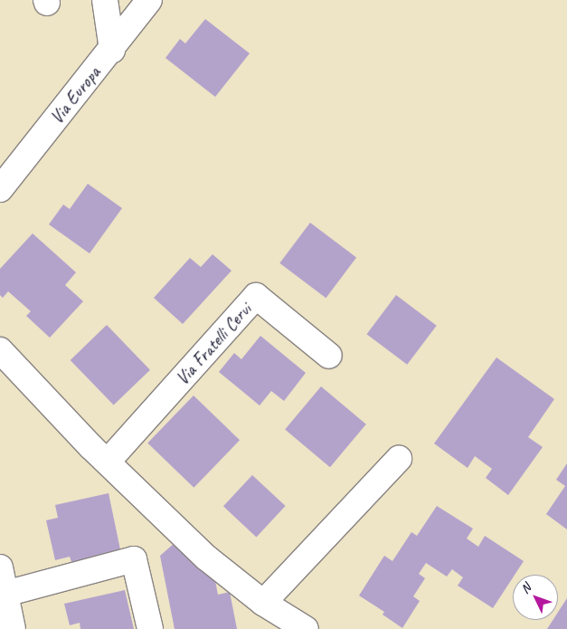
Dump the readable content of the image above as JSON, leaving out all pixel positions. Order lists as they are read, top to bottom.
{
  "streets": {
    "street": ["Via Europa", "Via Fratelli Cervi"]
  },
  "north": "top left"
}
